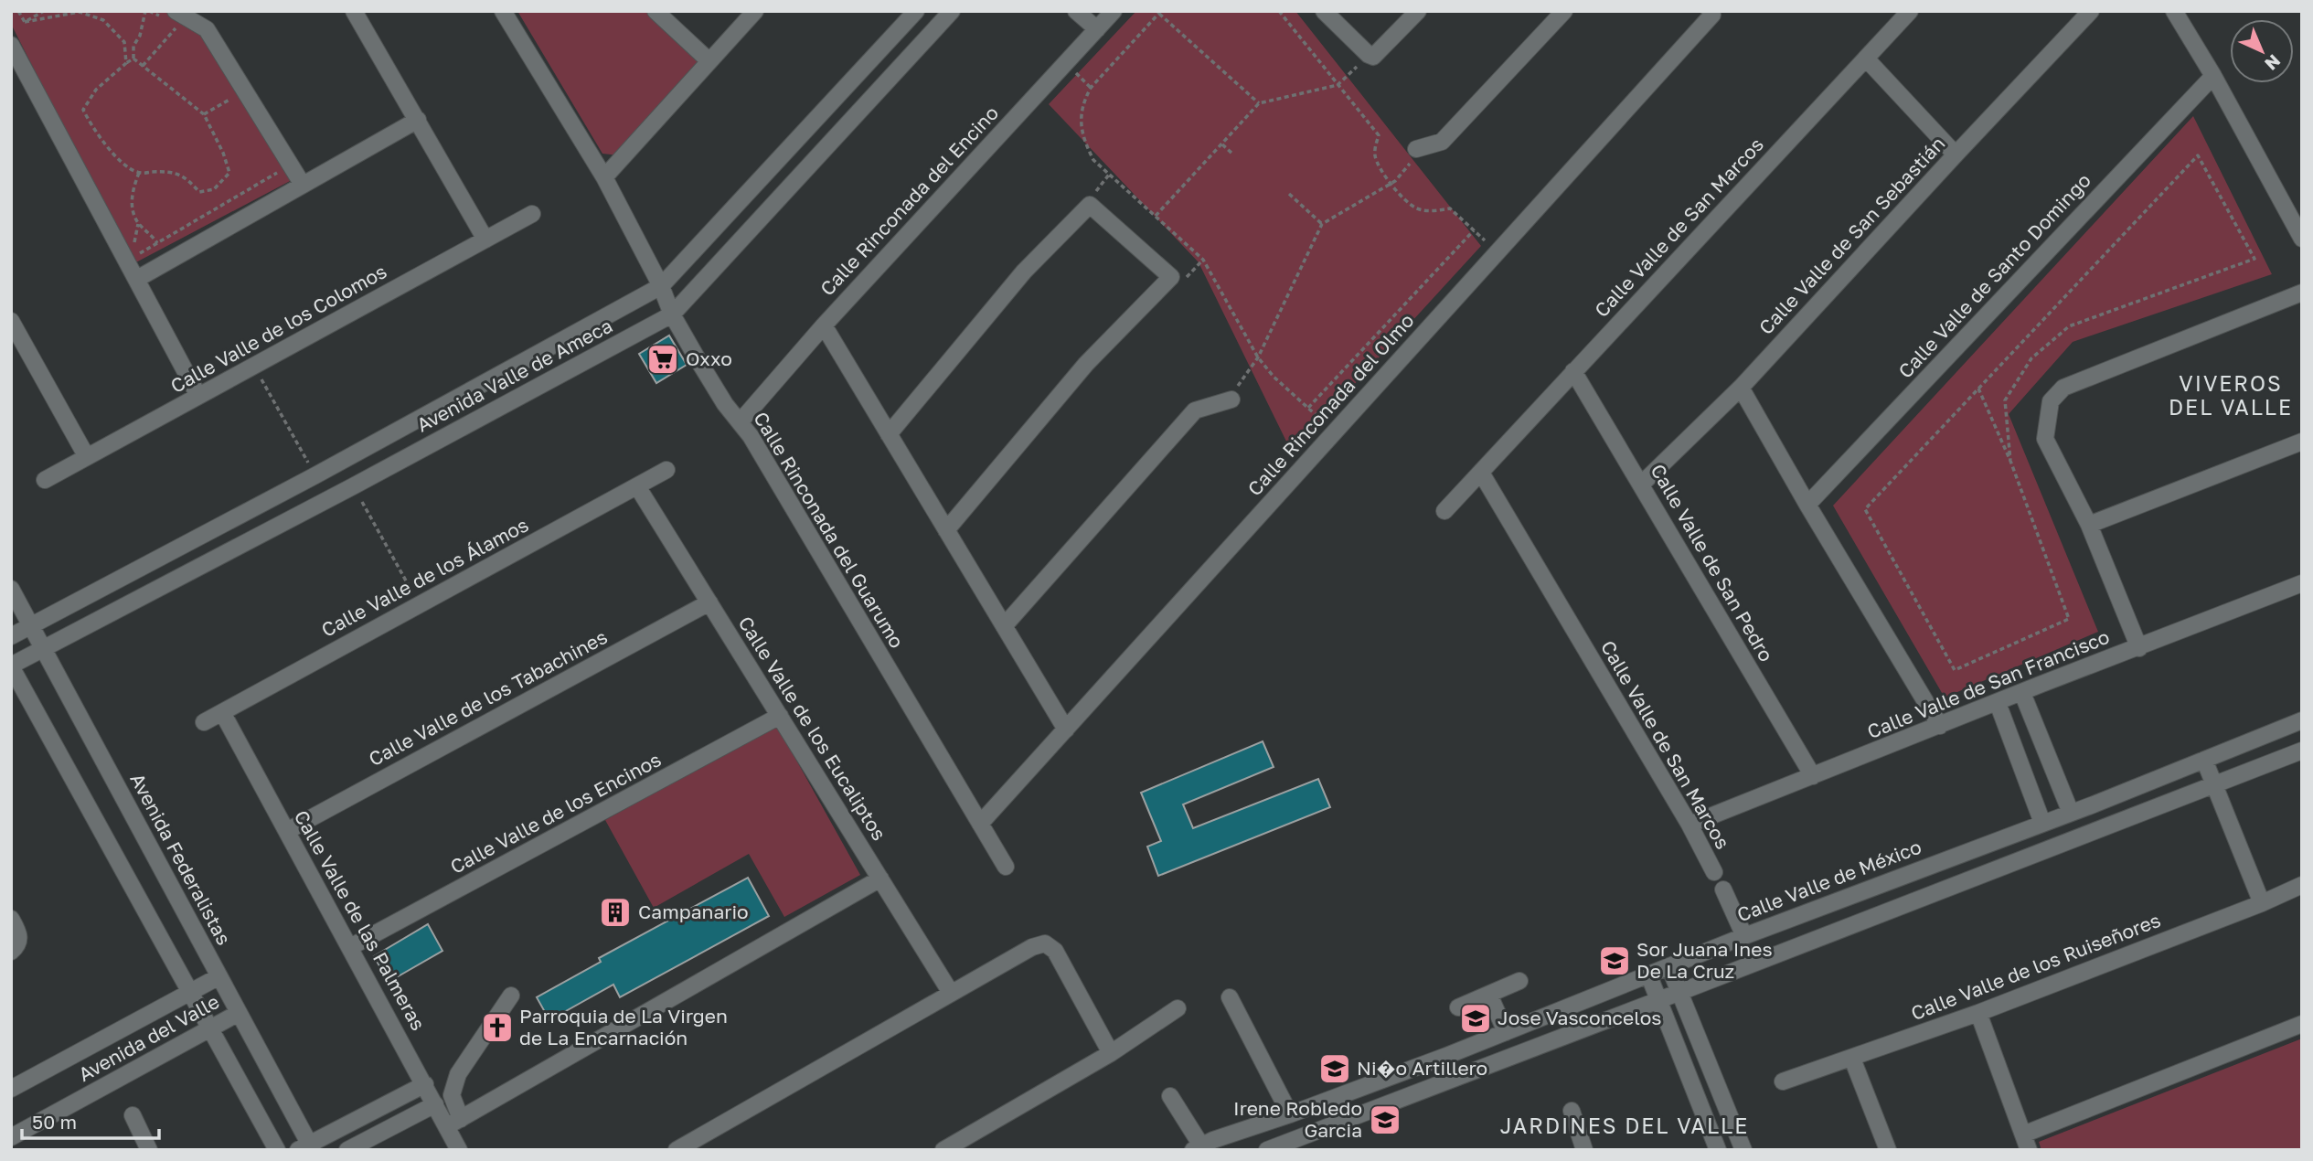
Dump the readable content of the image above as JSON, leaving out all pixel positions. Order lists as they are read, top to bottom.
{
  "streets": {
    "street": [
      "Calle Rinconada del Encino",
      "Calle Valle de San Marcos",
      "Calle Valle de San Sebastián",
      "Calle Valle de Santo Domingo",
      "Calle Valle de los Colomos",
      "Avenida Valle de Ameca",
      "Calle Rinconada del Olmo",
      "Calle Rinconada del Guarumo",
      "Calle Valle de San Pedro",
      "Calle Valle de los Álamos",
      "Calle Valle de San Francisco",
      "Calle Valle de los Tabachines",
      "Calle Valle de los Eucaliptos",
      "Calle Valle de los Encinos",
      "Avenida Federalistas",
      "Calle Valle de México",
      "Calle Valle de las Palmeras",
      "Calle Valle de los Ruiseñores",
      "Avenida del Valle"
    ]
  },
  "crossings": [
    ["Calle Rinconada del Encino", "Calle Rinconada del Guarumo"],
    ["Calle Valle de San Marcos", "Calle Valle de San Pedro"],
    ["Calle Valle de San Marcos", "Calle Valle de San Francisco"],
    ["Calle Valle de San Sebastián", "Calle Valle de San Pedro"],
    ["Avenida Valle de Ameca", "Calle Rinconada del Guarumo"],
    ["Avenida Valle de Ameca", "Avenida Federalistas"],
    ["Calle Rinconada del Olmo", "Calle Rinconada del Guarumo"],
    ["Calle Valle de San Pedro", "Calle Valle de San Francisco"],
    ["Calle Valle de los Álamos", "Calle Valle de los Eucaliptos"],
    ["Calle Valle de los Álamos", "Calle Valle de las Palmeras"],
    ["Calle Valle de los Tabachines", "Calle Valle de los Eucaliptos"],
    ["Calle Valle de los Tabachines", "Calle Valle de las Palmeras"],
    ["Calle Valle de los Eucaliptos", "Calle Valle de los Encinos"],
    ["Calle Valle de los Encinos", "Calle Valle de las Palmeras"],
    ["Avenida Federalistas", "Avenida del Valle"]
  ],
  "districts": ["VIVEROS DEL VALLE", "JARDINES DEL VALLE"],
  "places": {
    "supermarket": ["Oxxo"],
    "building": ["Campanario"],
    "school or university": [
      "Sor Juana Ines De La Cruz",
      "Jose Vasconcelos",
      "Ni�o Artillero",
      "Irene Robledo Garcia"
    ],
    "church": ["Parroquia de La Virgen de La Encarnación"]
  },
  "scale_bar": "50 m",
  "north": "bottom right"
}
